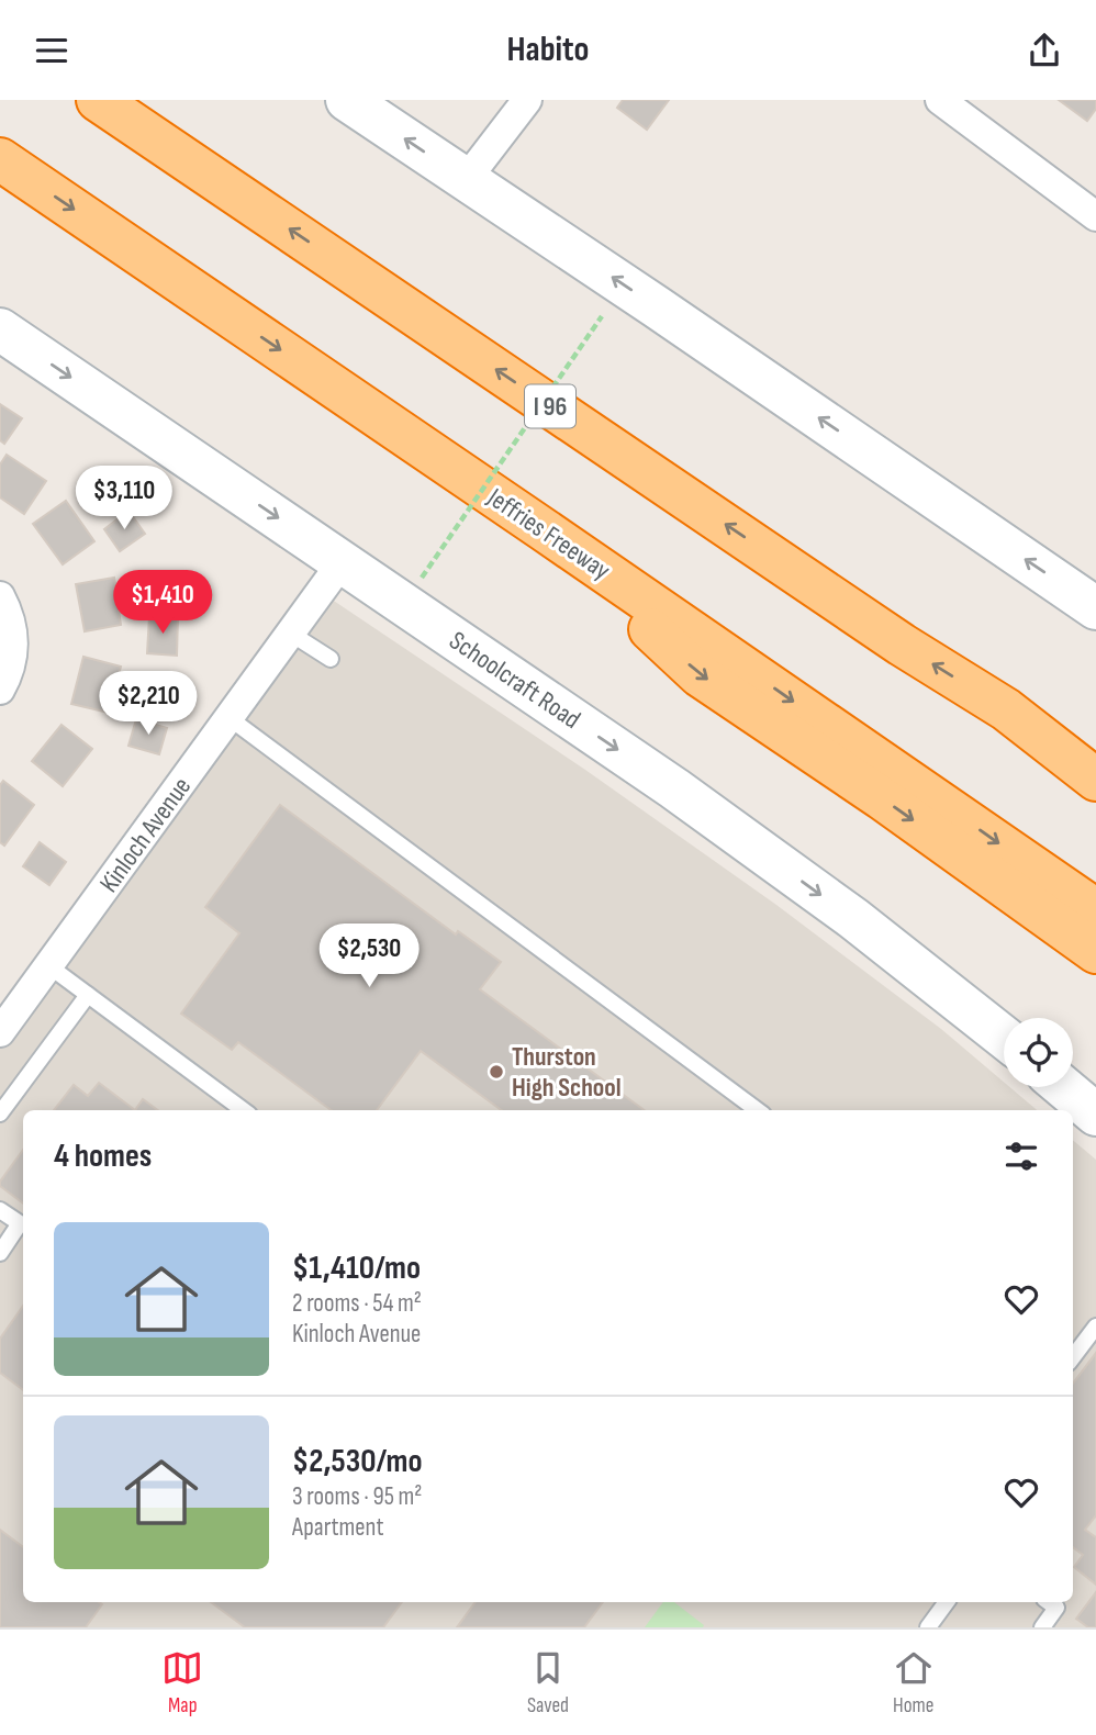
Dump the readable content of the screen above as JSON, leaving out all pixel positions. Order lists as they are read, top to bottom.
{
  "streets": {
    "highway": ["I 96", "Jeffries Freeway"],
    "main road": ["Schoolcraft Road"],
    "street": ["Kinloch Avenue"]
  },
  "crossings": [
    ["Schoolcraft Road", "Kinloch Avenue"]
  ],
  "one_way": ["Schoolcraft Road"],
  "places": ["Thurston High School"],
  "page": {
    "header": "Habito",
    "price": [
      "$3,110",
      "$1,410",
      "$2,210",
      "$2,530"
    ],
    "heading": "4 homes",
    "list": [
      {
        "name": "$1,410/mo",
        "note": "2 rooms · 54 m² · Kinloch Avenue"
      },
      {
        "name": "$2,530/mo",
        "note": "3 rooms · 95 m² · Apartment"
      }
    ],
    "tabs": ["Map", "Saved", "Home"]
  }
}
